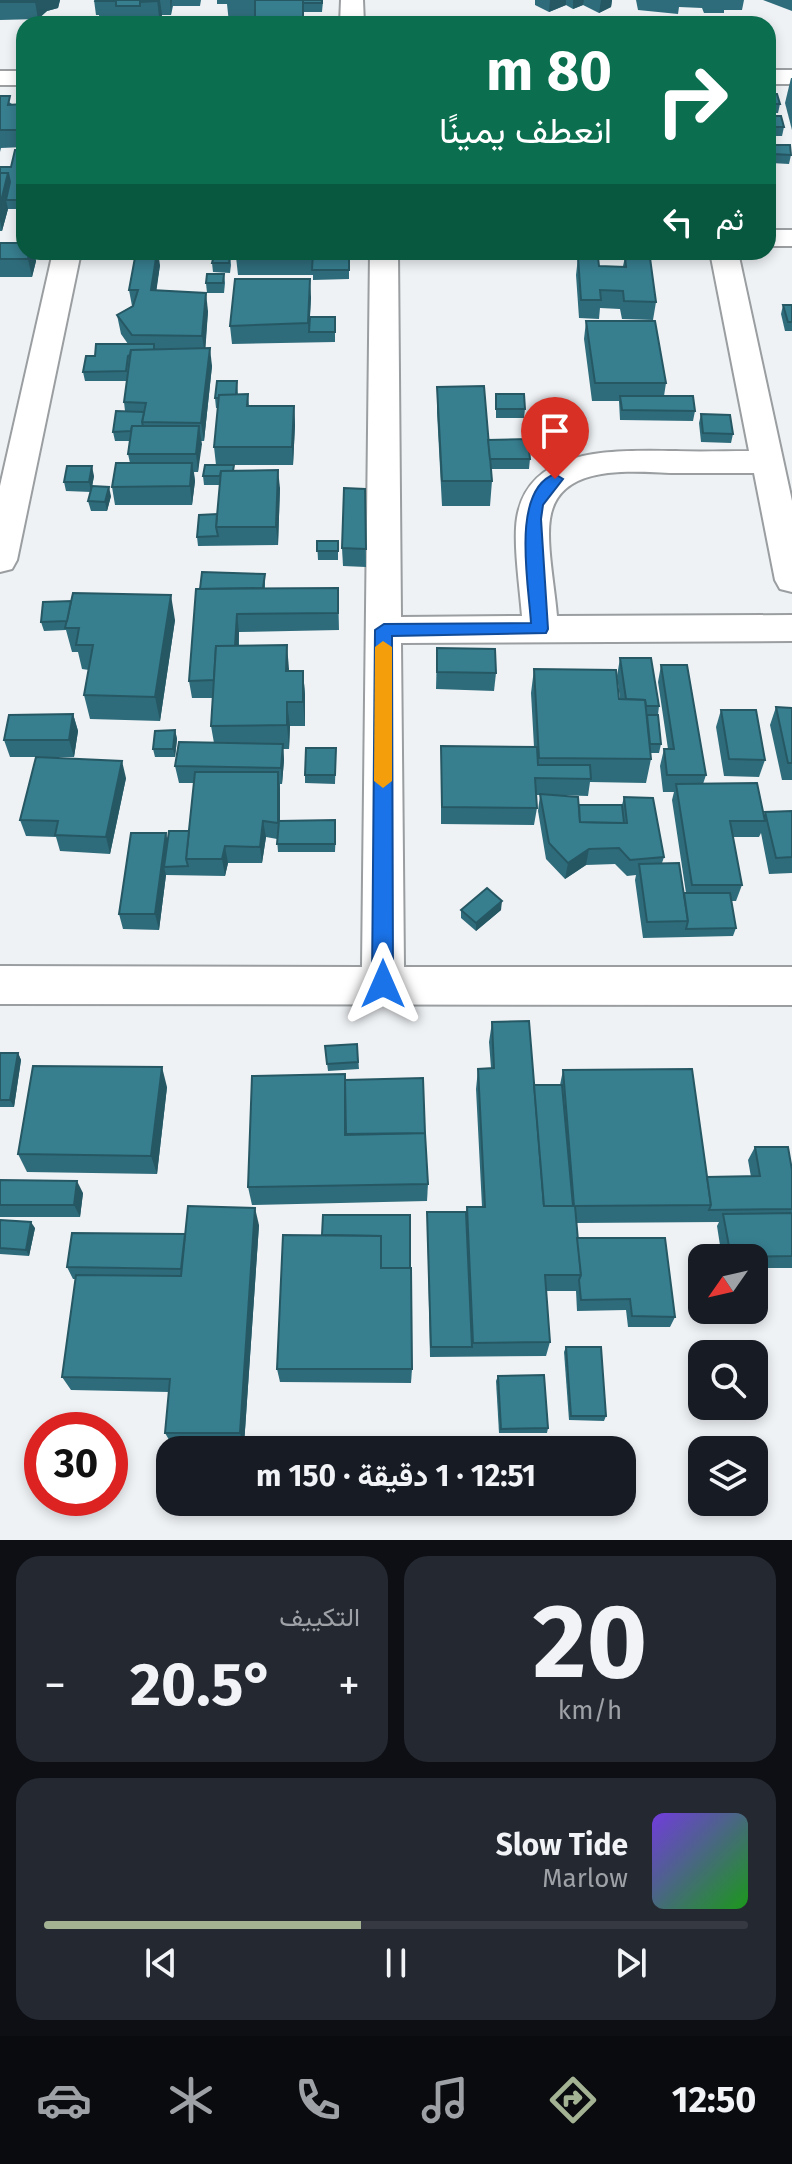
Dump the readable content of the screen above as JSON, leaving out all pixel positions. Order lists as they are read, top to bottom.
{
  "north": "bottom left",
  "page": {
    "turn": ["80 m", "انعطف يمينًا"],
    "then": "ثم",
    "limit": "30",
    "trip": "12:51 · 1 دقيقة · 150 m",
    "tile": [
      ["20", "km/h"],
      "التكييف"
    ],
    "heat": ["−", "20.5°", "+"],
    "song": ["Slow Tide", "Marlow"],
    "tabs": "12:50"
  }
}
